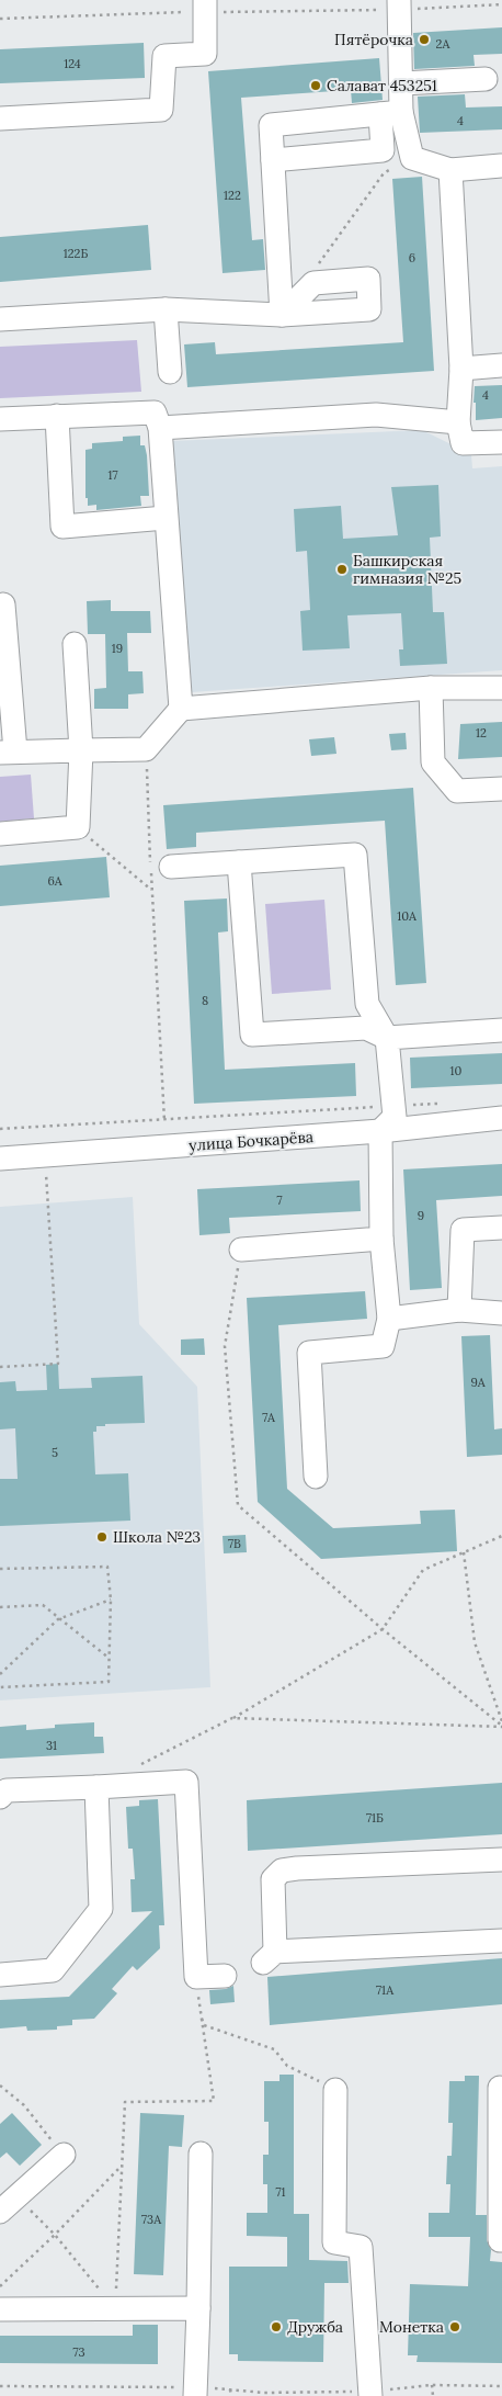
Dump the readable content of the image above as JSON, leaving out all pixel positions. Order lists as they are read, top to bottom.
{
  "streets": {
    "street": ["улица Бочкарёва"]
  },
  "places": [
    "Пятёрочка",
    "Салават 453251",
    "Башкирская гимназия №25",
    "Школа №23",
    "Дружба",
    "Монетка"
  ],
  "house_numbers": [
    "2А",
    "124",
    "4",
    "122",
    "122Б",
    "6",
    "4",
    "17",
    "19",
    "12",
    "6А",
    "10А",
    "8",
    "10",
    "7",
    "9",
    "9А",
    "7А",
    "5",
    "7В",
    "31",
    "71Б",
    "71А",
    "71",
    "73А",
    "73"
  ]
}
